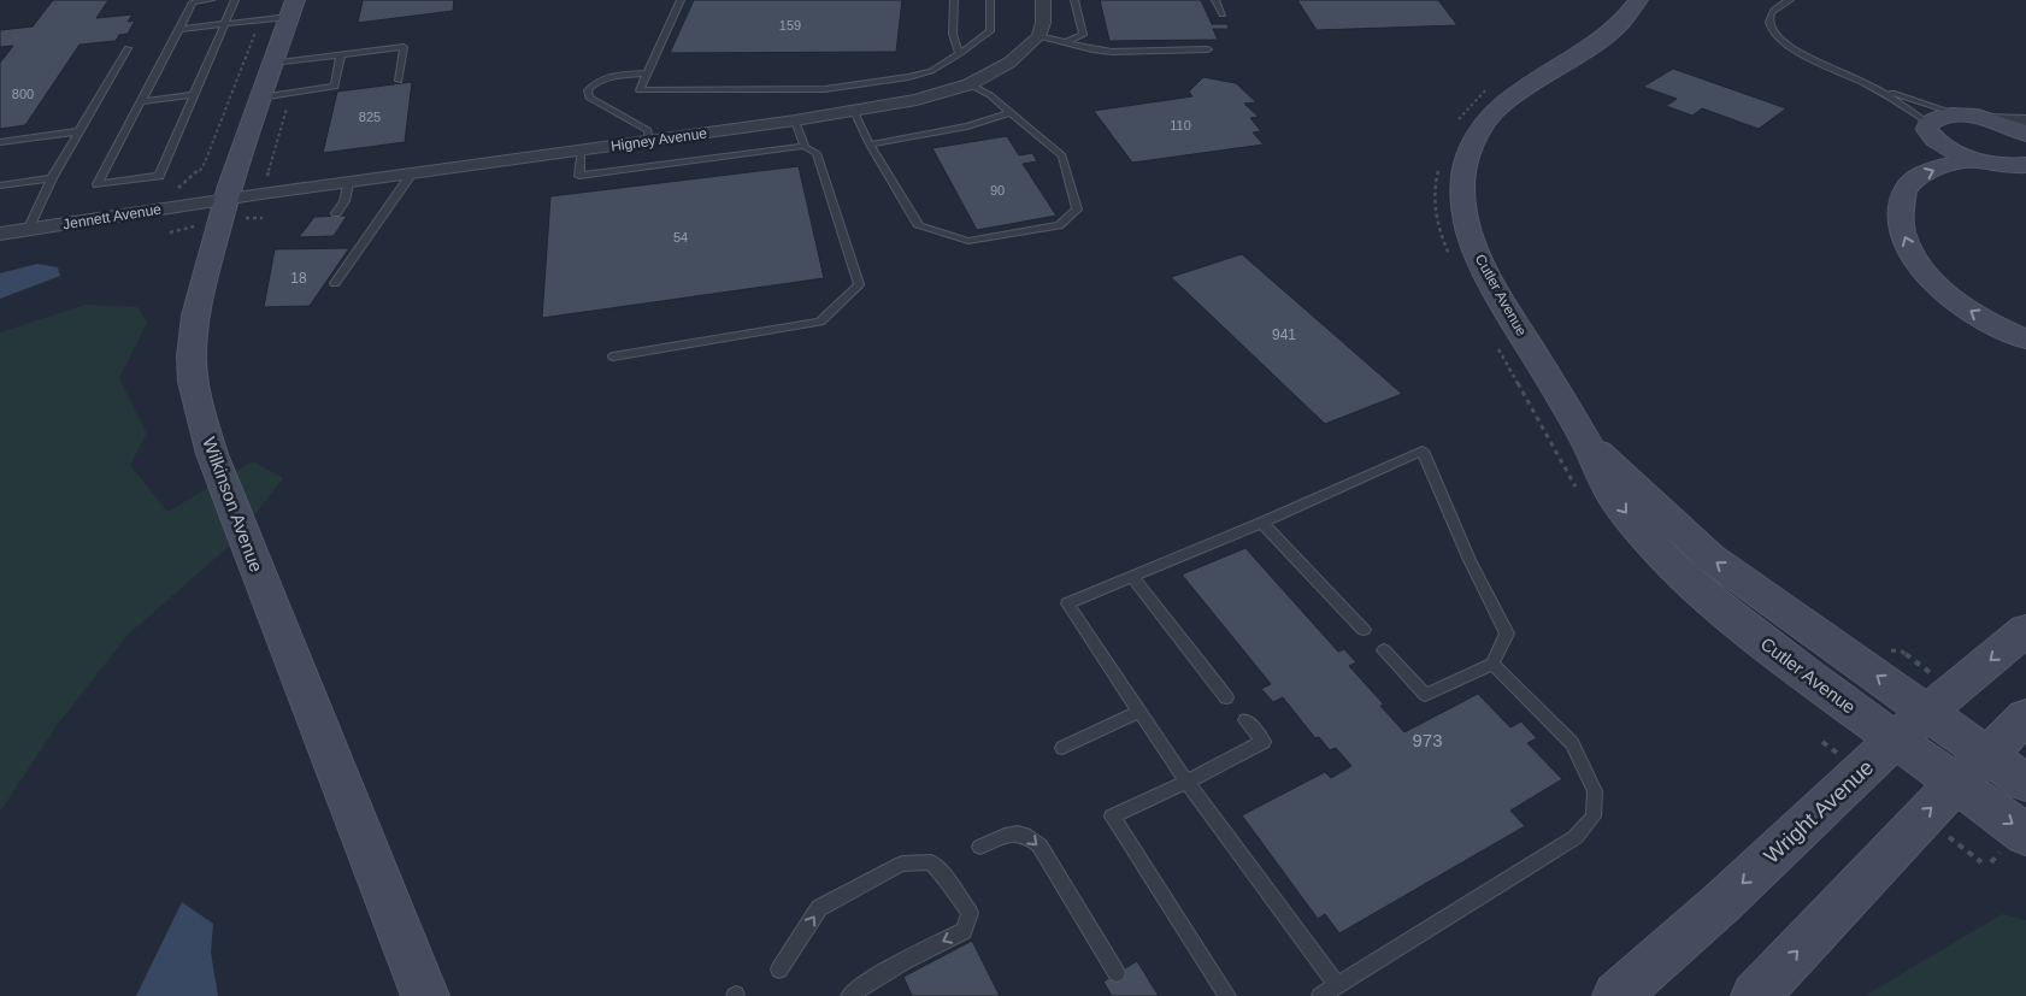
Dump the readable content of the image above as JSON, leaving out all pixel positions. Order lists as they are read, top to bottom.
{
  "streets": {
    "street": [
      "Higney Avenue",
      "Jennett Avenue",
      "Cutler Avenue",
      "Wilkinson Avenue",
      "Wright Avenue"
    ]
  },
  "crossings": [
    ["Higney Avenue", "Jennett Avenue"],
    ["Higney Avenue", "Wilkinson Avenue"],
    ["Jennett Avenue", "Wilkinson Avenue"],
    ["Cutler Avenue", "Wright Avenue"]
  ],
  "house_numbers": [
    "159",
    "800",
    "825",
    "110",
    "90",
    "54",
    "18",
    "941",
    "973"
  ]
}
